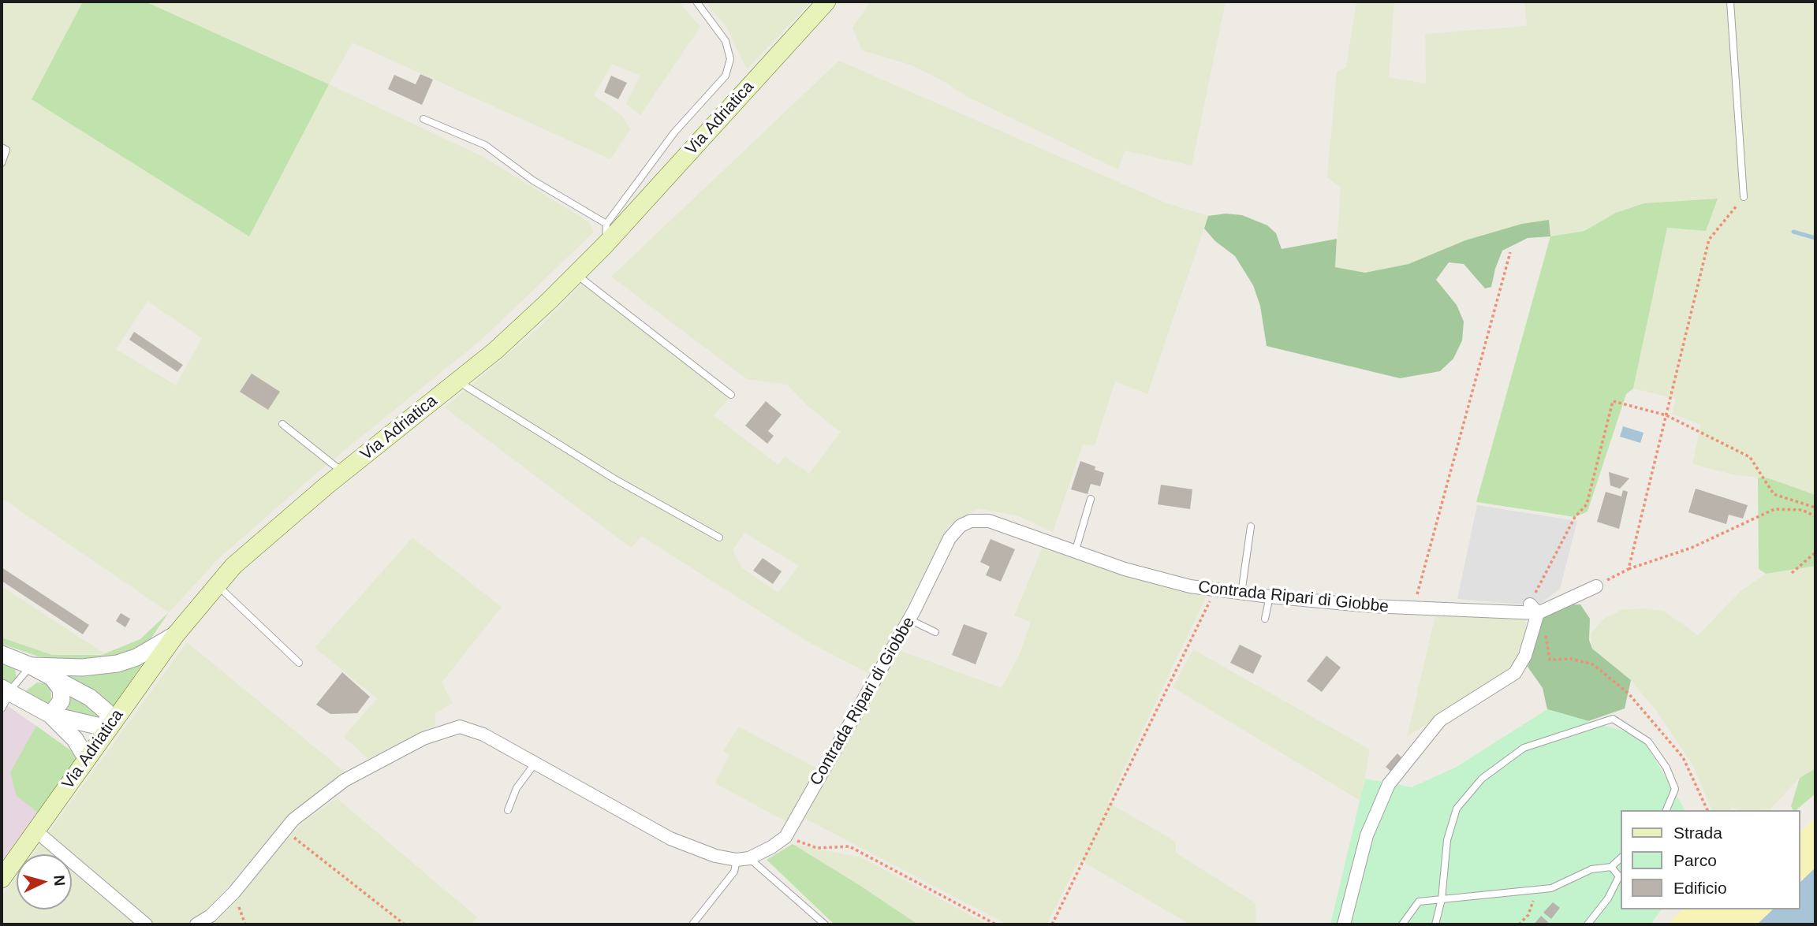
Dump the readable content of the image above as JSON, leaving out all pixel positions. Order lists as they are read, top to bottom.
{
  "streets": {
    "main road": ["Via Adriatica"],
    "street": ["Contrada Ripari di Giobbe"]
  },
  "legend": ["Strada", "Parco", "Edificio"],
  "north": "right"
}
